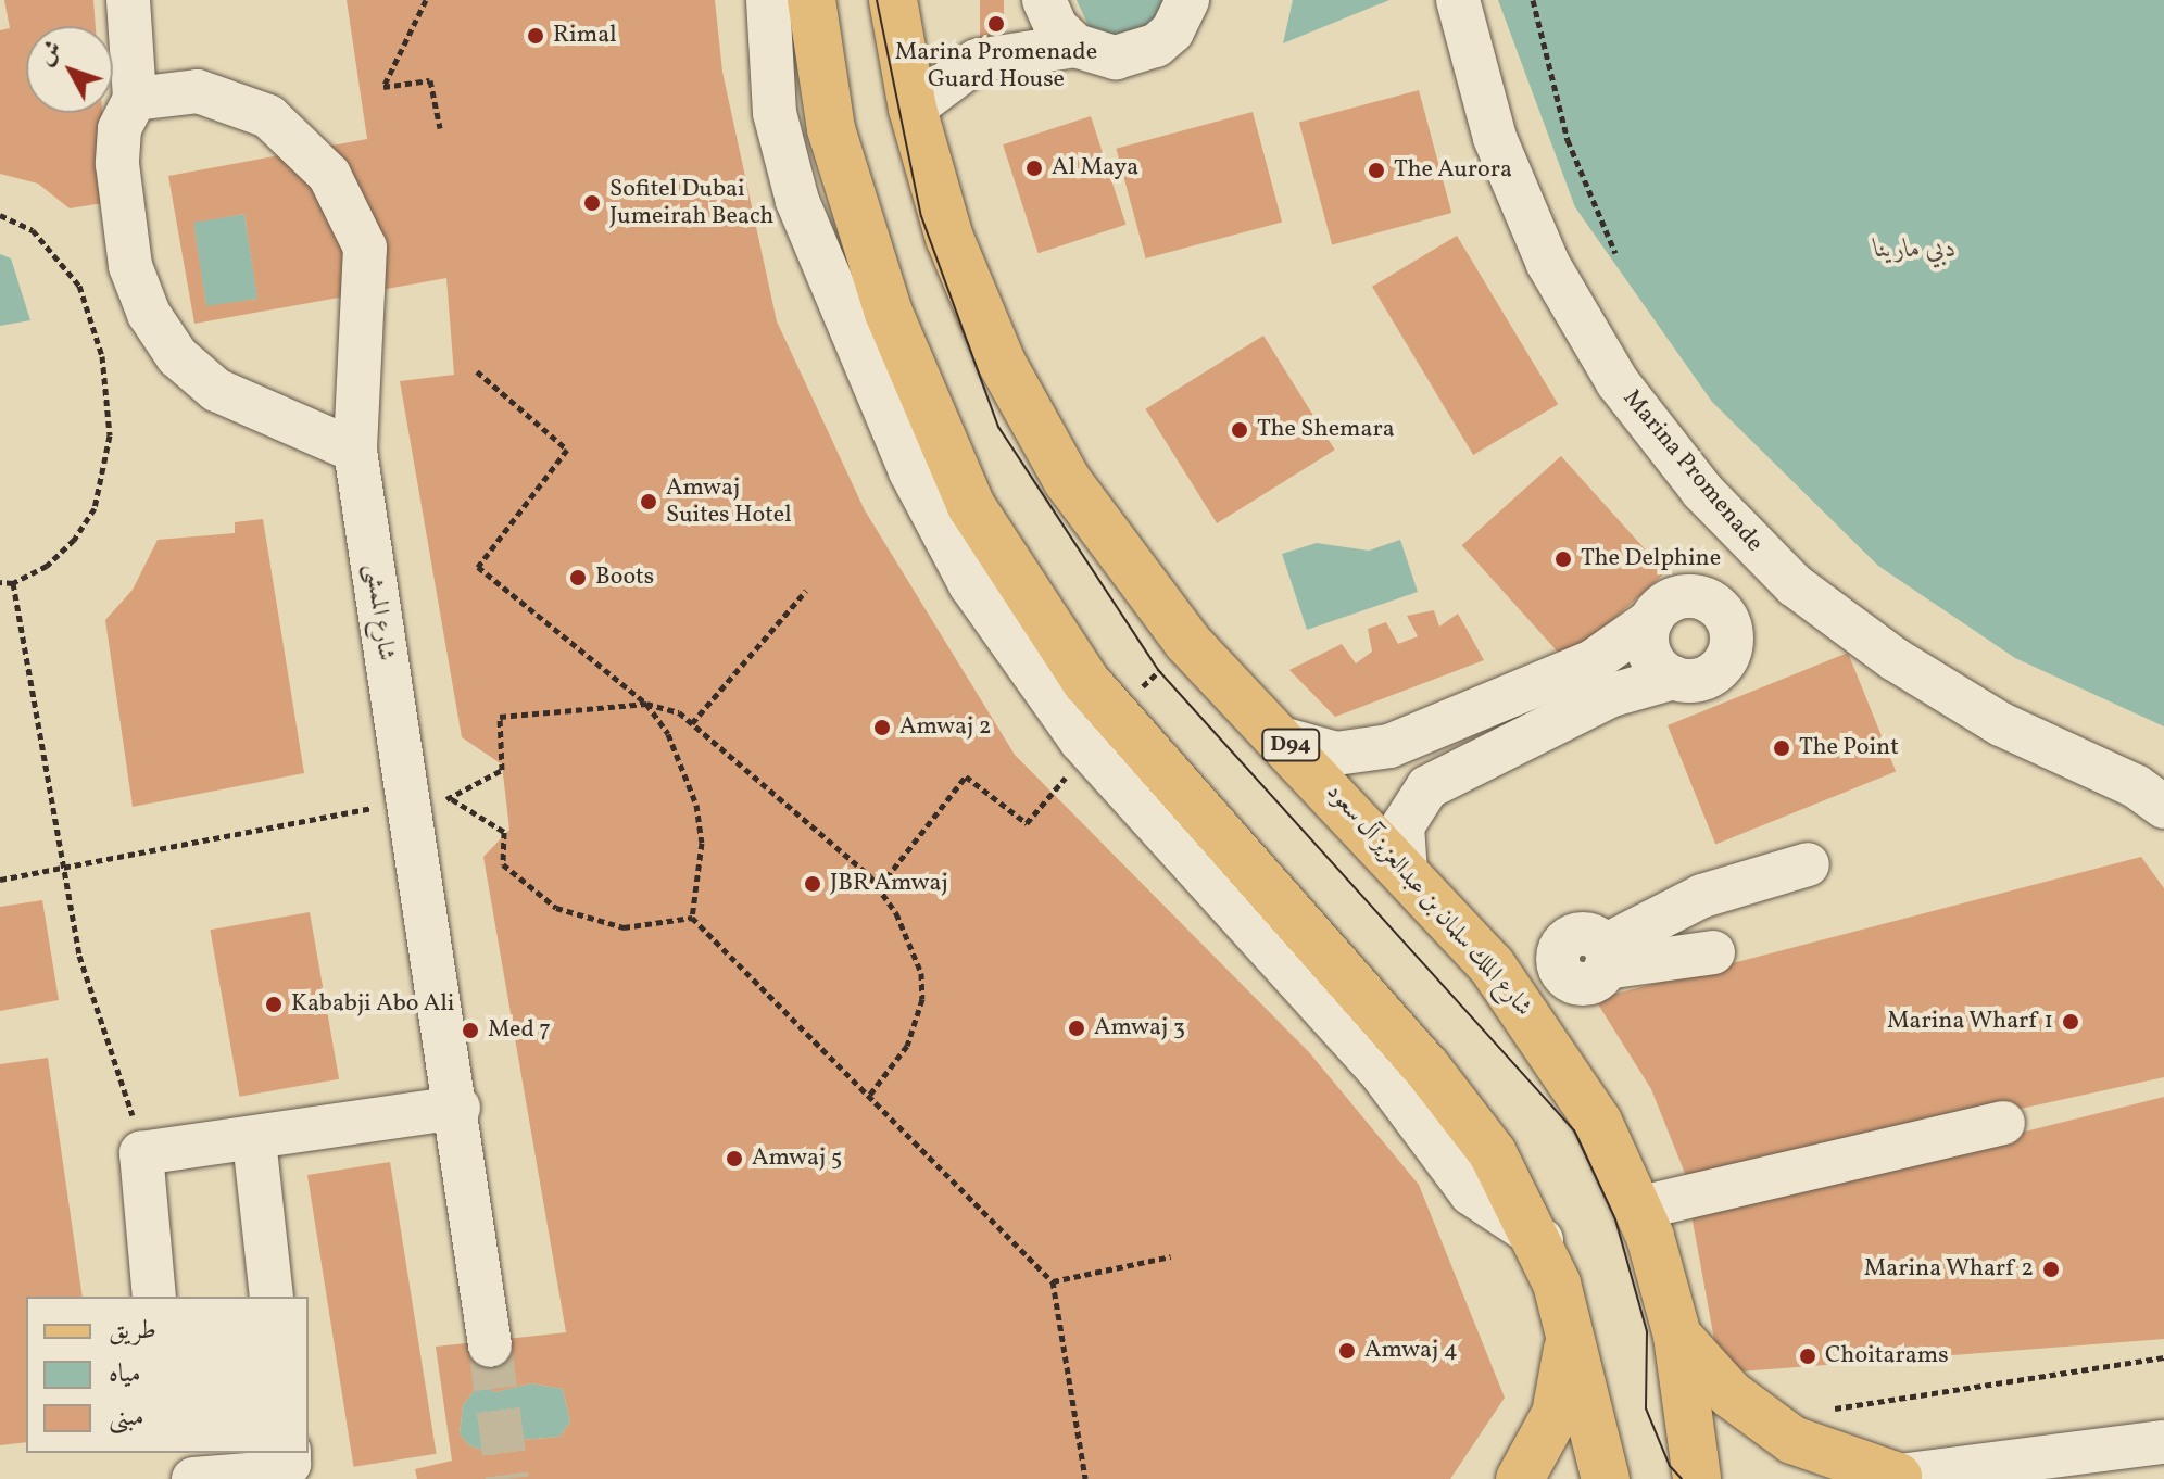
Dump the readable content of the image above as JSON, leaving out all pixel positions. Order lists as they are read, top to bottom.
{
  "streets": {
    "main road": ["D94", "شارع الملك سلمان بن عبدالعزيز آل سعود"],
    "street": ["Marina Promenade", "شارع الممشى"]
  },
  "water": ["دبي مارينا"],
  "places": [
    "Marina Promenade Guard House",
    "Rimal",
    "Al Maya",
    "The Aurora",
    "Sofitel Dubai Jumeirah Beach",
    "The Shemara",
    "Amwaj Suites Hotel",
    "The Delphine",
    "Boots",
    "Amwaj 2",
    "The Point",
    "JBR Amwaj",
    "Kababji Abo Ali",
    "Marina Wharf 1",
    "Amwaj 3",
    "Med 7",
    "Amwaj 5",
    "Marina Wharf 2",
    "Amwaj 4",
    "Choitarams"
  ],
  "legend": ["طريق", "مياه", "مبنى"],
  "north": "top left"
}
